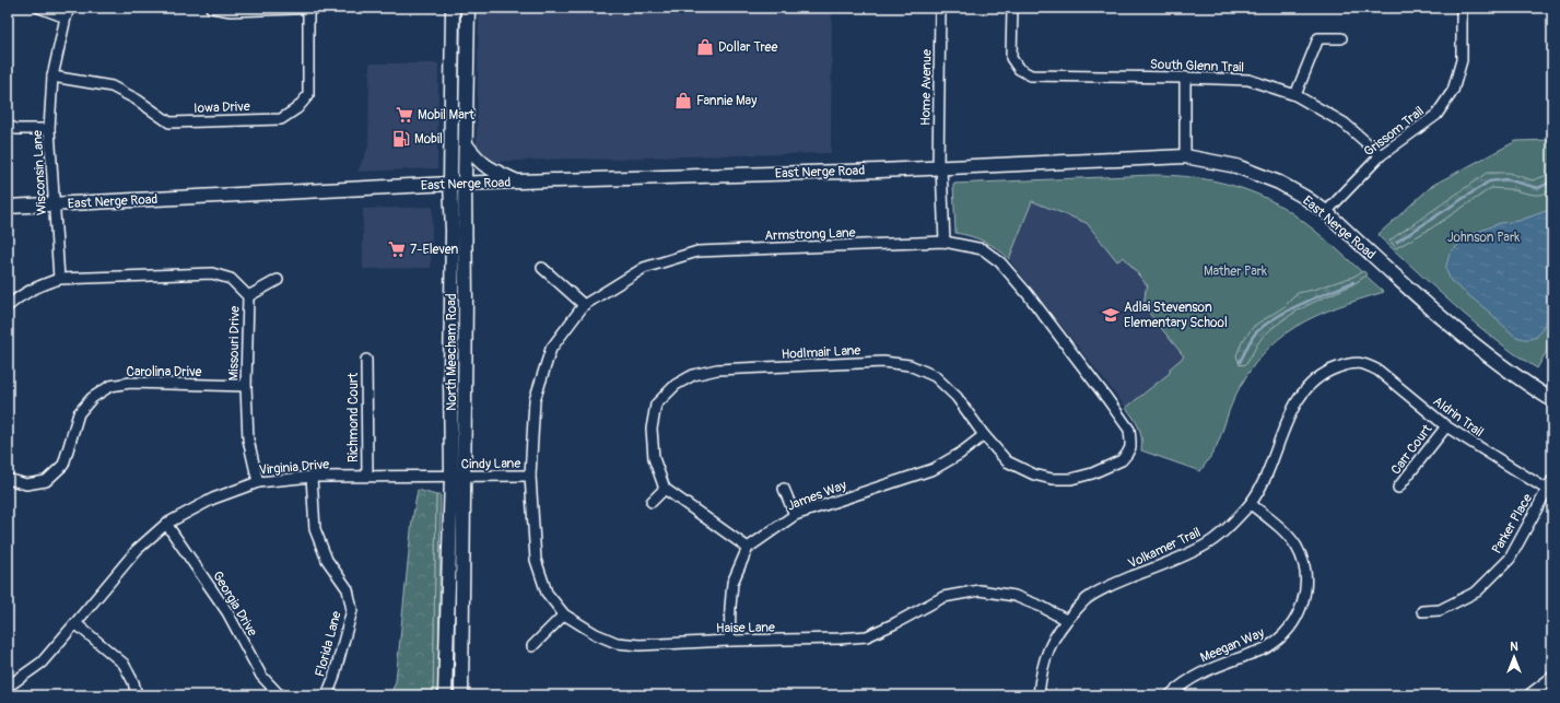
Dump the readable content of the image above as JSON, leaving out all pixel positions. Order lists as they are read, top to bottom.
{
  "streets": {
    "main road": ["East Nerge Road", "North Meacham Road"],
    "street": [
      "South Glenn Trail",
      "Home Avenue",
      "Iowa Drive",
      "Grissom Trail",
      "Wisconsin Lane",
      "Armstrong Lane",
      "Missouri Drive",
      "Hodlmair Lane",
      "Carolina Drive",
      "Aldrin Trail",
      "Richmond Court",
      "Carr Court",
      "Cindy Lane",
      "Virginia Drive",
      "James Way",
      "Parker Place",
      "Volkamer Trail",
      "Georgia Drive",
      "Haise Lane",
      "Florida Lane",
      "Meegan Way"
    ]
  },
  "crossings": [
    ["South Glenn Trail", "Grissom Trail"],
    ["Home Avenue", "East Nerge Road"],
    ["Home Avenue", "Armstrong Lane"],
    ["Iowa Drive", "Wisconsin Lane"],
    ["Grissom Trail", "East Nerge Road"],
    ["East Nerge Road", "Wisconsin Lane"],
    ["East Nerge Road", "North Meacham Road"],
    ["Wisconsin Lane", "Missouri Drive"],
    ["Armstrong Lane", "Hodlmair Lane"],
    ["Armstrong Lane", "Cindy Lane"],
    ["Armstrong Lane", "Haise Lane"],
    ["Missouri Drive", "Carolina Drive"],
    ["Missouri Drive", "Virginia Drive"],
    ["North Meacham Road", "Cindy Lane"],
    ["North Meacham Road", "Virginia Drive"],
    ["Hodlmair Lane", "James Way"],
    ["Aldrin Trail", "Carr Court"],
    ["Aldrin Trail", "Parker Place"],
    ["Aldrin Trail", "Volkamer Trail"],
    ["Richmond Court", "Virginia Drive"],
    ["Cindy Lane", "Virginia Drive"],
    ["Cindy Lane", "Haise Lane"],
    ["Virginia Drive", "Georgia Drive"],
    ["Virginia Drive", "Florida Lane"],
    ["Volkamer Trail", "Haise Lane"],
    ["Volkamer Trail", "Meegan Way"]
  ],
  "parks": ["Johnson Park", "Mather Park"],
  "places": {
    "shop": ["Dollar Tree", "Fannie May"],
    "supermarket": ["Mobil Mart", "7-Eleven"],
    "fuel station": ["Mobil"],
    "school or university": ["Adlai Stevenson Elementary School"]
  },
  "north": "top"
}
